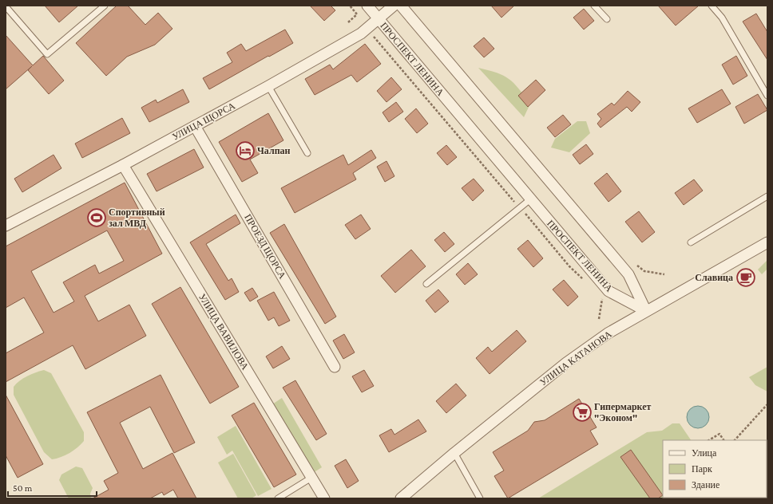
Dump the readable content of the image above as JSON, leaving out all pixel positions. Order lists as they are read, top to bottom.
{
  "streets": {
    "street": [
      "ПРОСПЕКТ ЛЕНИНА",
      "УЛИЦА ЩОРСА",
      "ПРОЕЗД ЩОРСА",
      "УЛИЦА ВАВИЛОВА",
      "УЛИЦА КАТАНОВА"
    ]
  },
  "crossings": [
    ["ПРОСПЕКТ ЛЕНИНА", "УЛИЦА ЩОРСА"],
    ["ПРОСПЕКТ ЛЕНИНА", "УЛИЦА КАТАНОВА"],
    ["УЛИЦА ЩОРСА", "ПРОЕЗД ЩОРСА"],
    ["УЛИЦА ЩОРСА", "УЛИЦА ВАВИЛОВА"]
  ],
  "places": {
    "hotel": ["Чалпан"],
    "sports": ["Спортивный зал МВД"],
    "cafe": ["Славица"],
    "supermarket": ["Гипермаркет \"Эконом\""]
  },
  "legend": ["Улица", "Парк", "Здание"],
  "scale_bar": "50 m"
}
